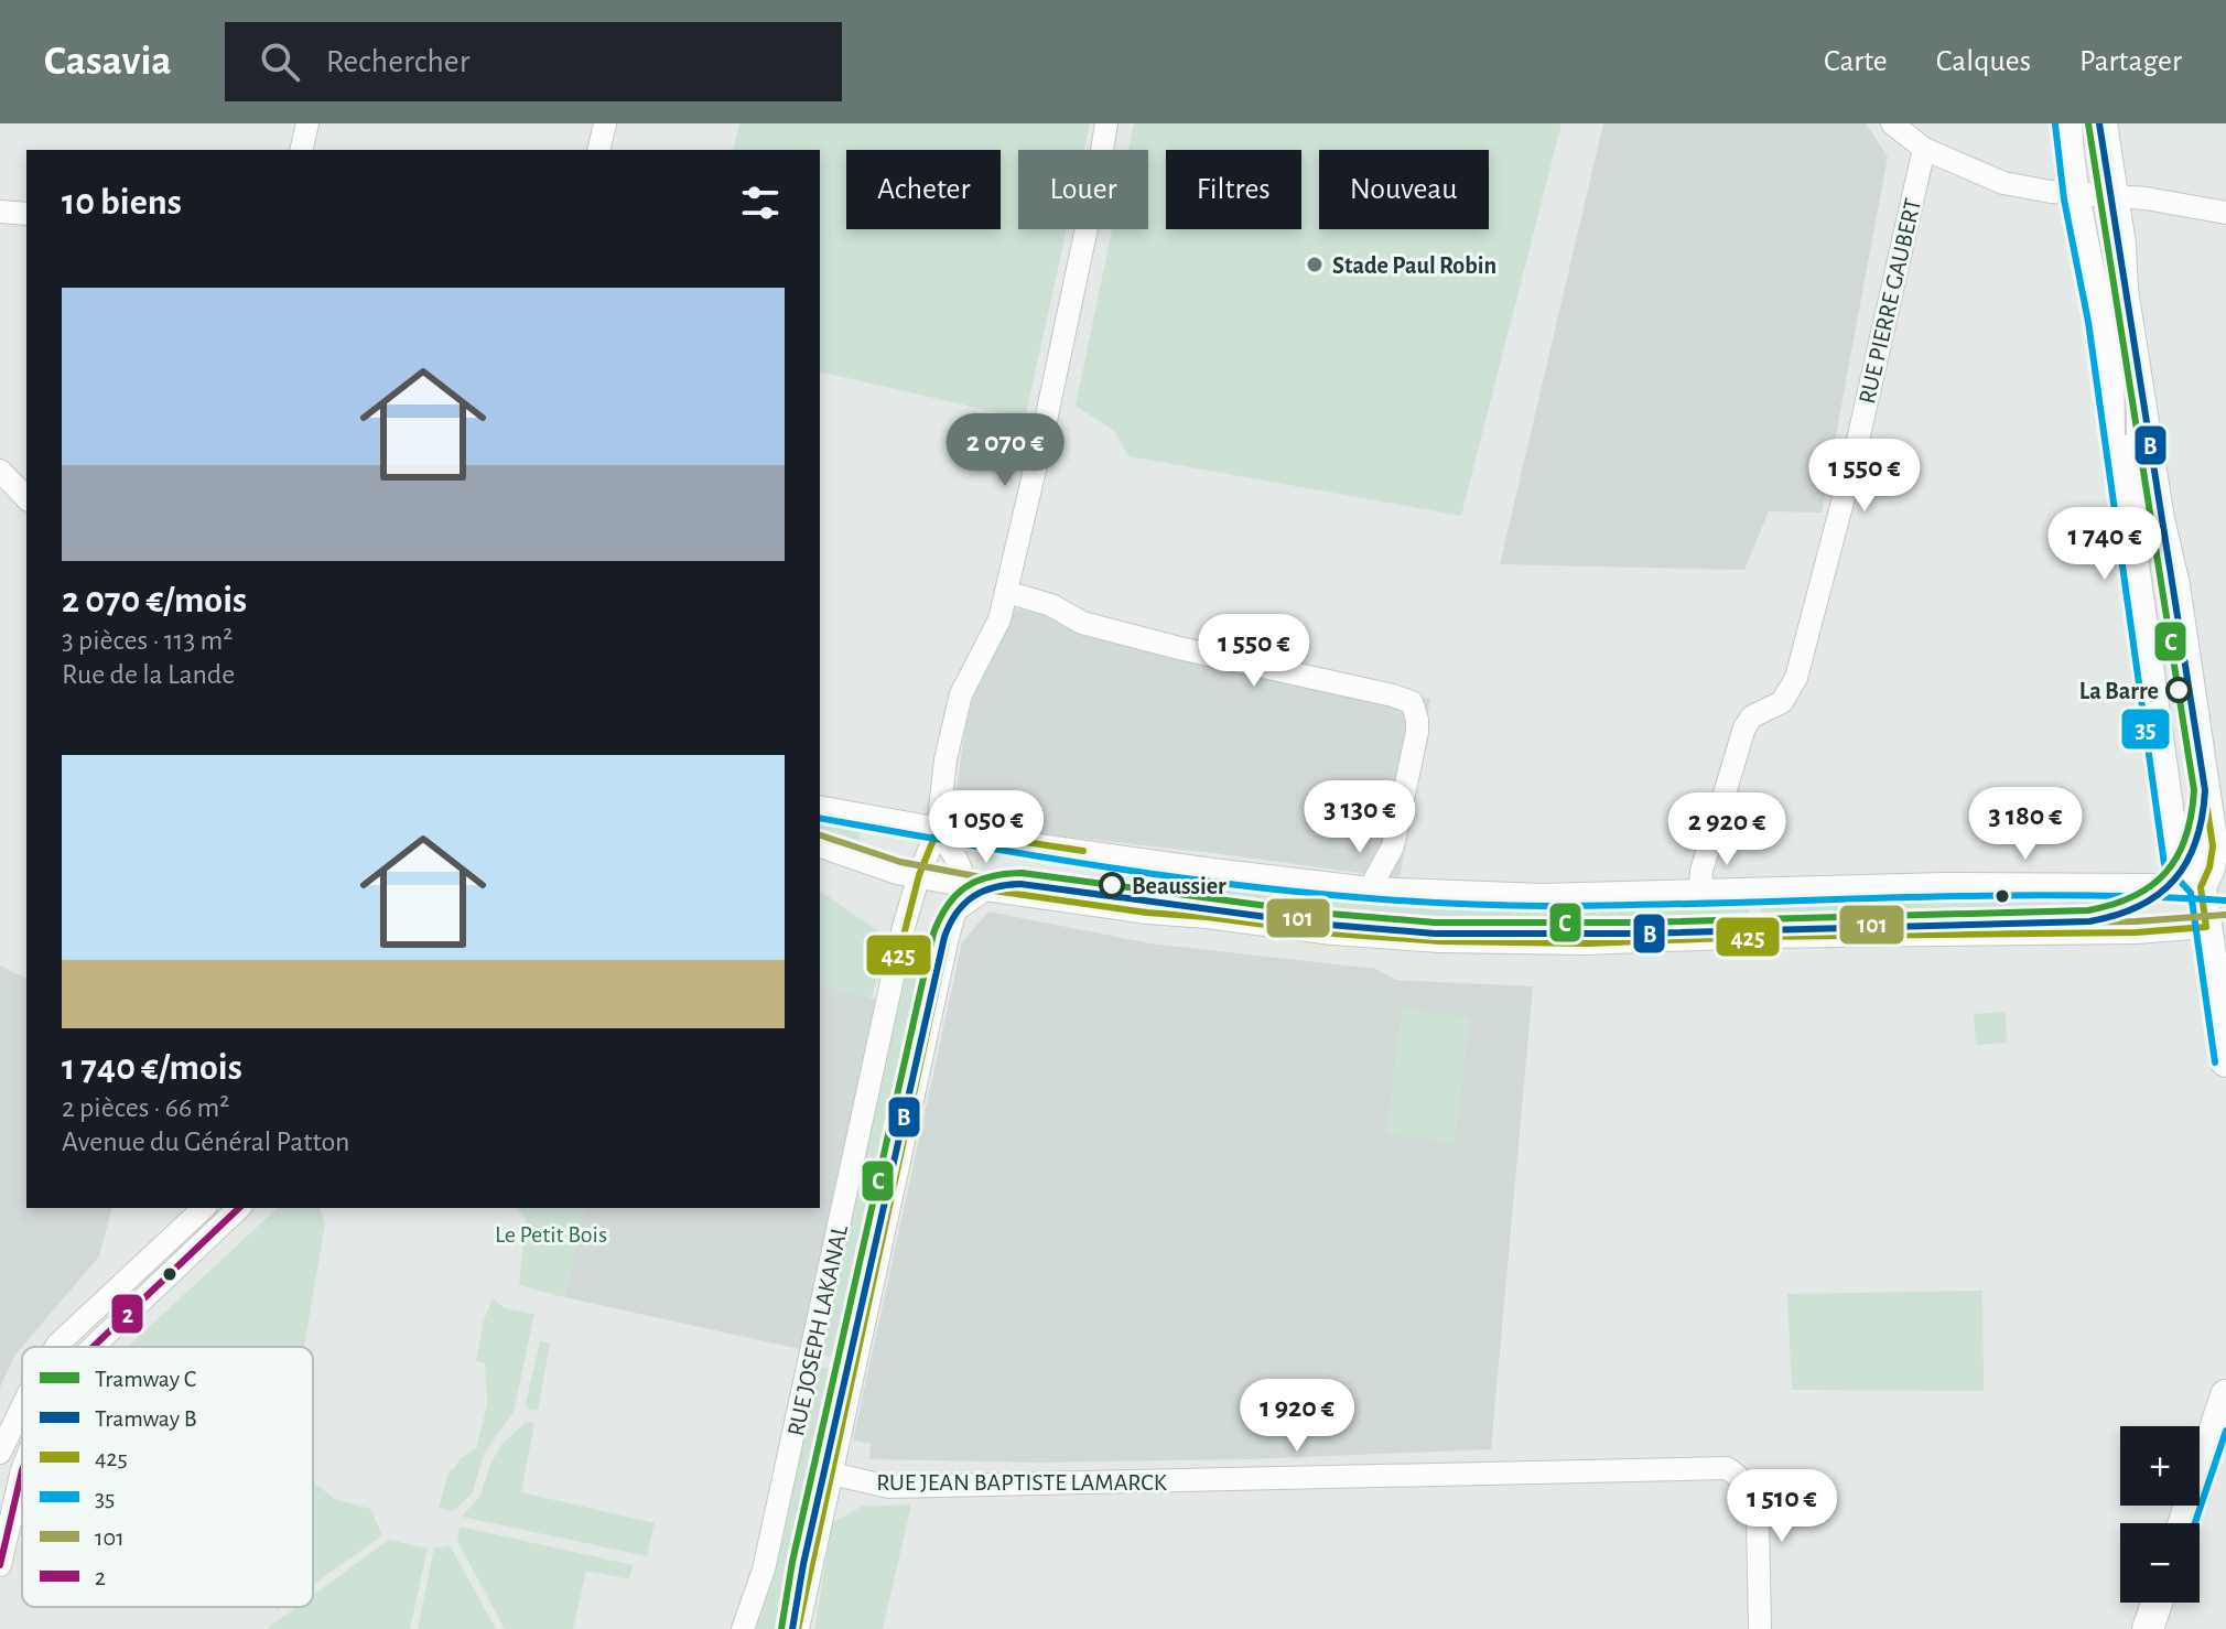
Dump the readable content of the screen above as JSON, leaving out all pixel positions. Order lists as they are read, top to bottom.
{
  "streets": {
    "street": ["RUE PIERRE GAUBERT", "RUE JOSEPH LAKANAL", "RUE JEAN BAPTISTE LAMARCK"]
  },
  "crossings": [
    ["RUE JOSEPH LAKANAL", "RUE JEAN BAPTISTE LAMARCK"]
  ],
  "parks": ["Le Petit Bois"],
  "places": ["Stade Paul Robin", "La Barre", "Beaussier"],
  "lines": [
    "tram line C",
    "tram line B",
    "transit line 425",
    "transit line 35",
    "transit line 101",
    "transit line 2"
  ],
  "legend": [
    "Tramway C",
    "Tramway B",
    "425",
    "35",
    "101",
    "2"
  ],
  "page": {
    "header": "Casavia",
    "search": "Rechercher",
    "nav": ["Carte", "Calques", "Partager"],
    "chip": [
      "Acheter",
      "Louer",
      "Filtres",
      "Nouveau"
    ],
    "heading": "10 biens",
    "list": [
      {
        "name": "2 070 €/mois",
        "note": "3 pièces · 113 m² · Rue de la Lande"
      },
      {
        "name": "1 740 €/mois",
        "note": "2 pièces · 66 m² · Avenue du Général Patton"
      }
    ],
    "price": [
      "2 070 €",
      "1 550 €",
      "1 740 €",
      "1 550 €",
      "3 130 €",
      "3 180 €",
      "1 050 €",
      "2 920 €",
      "1 920 €",
      "1 510 €"
    ],
    "map_buttons": ["+", "−"]
  }
}
